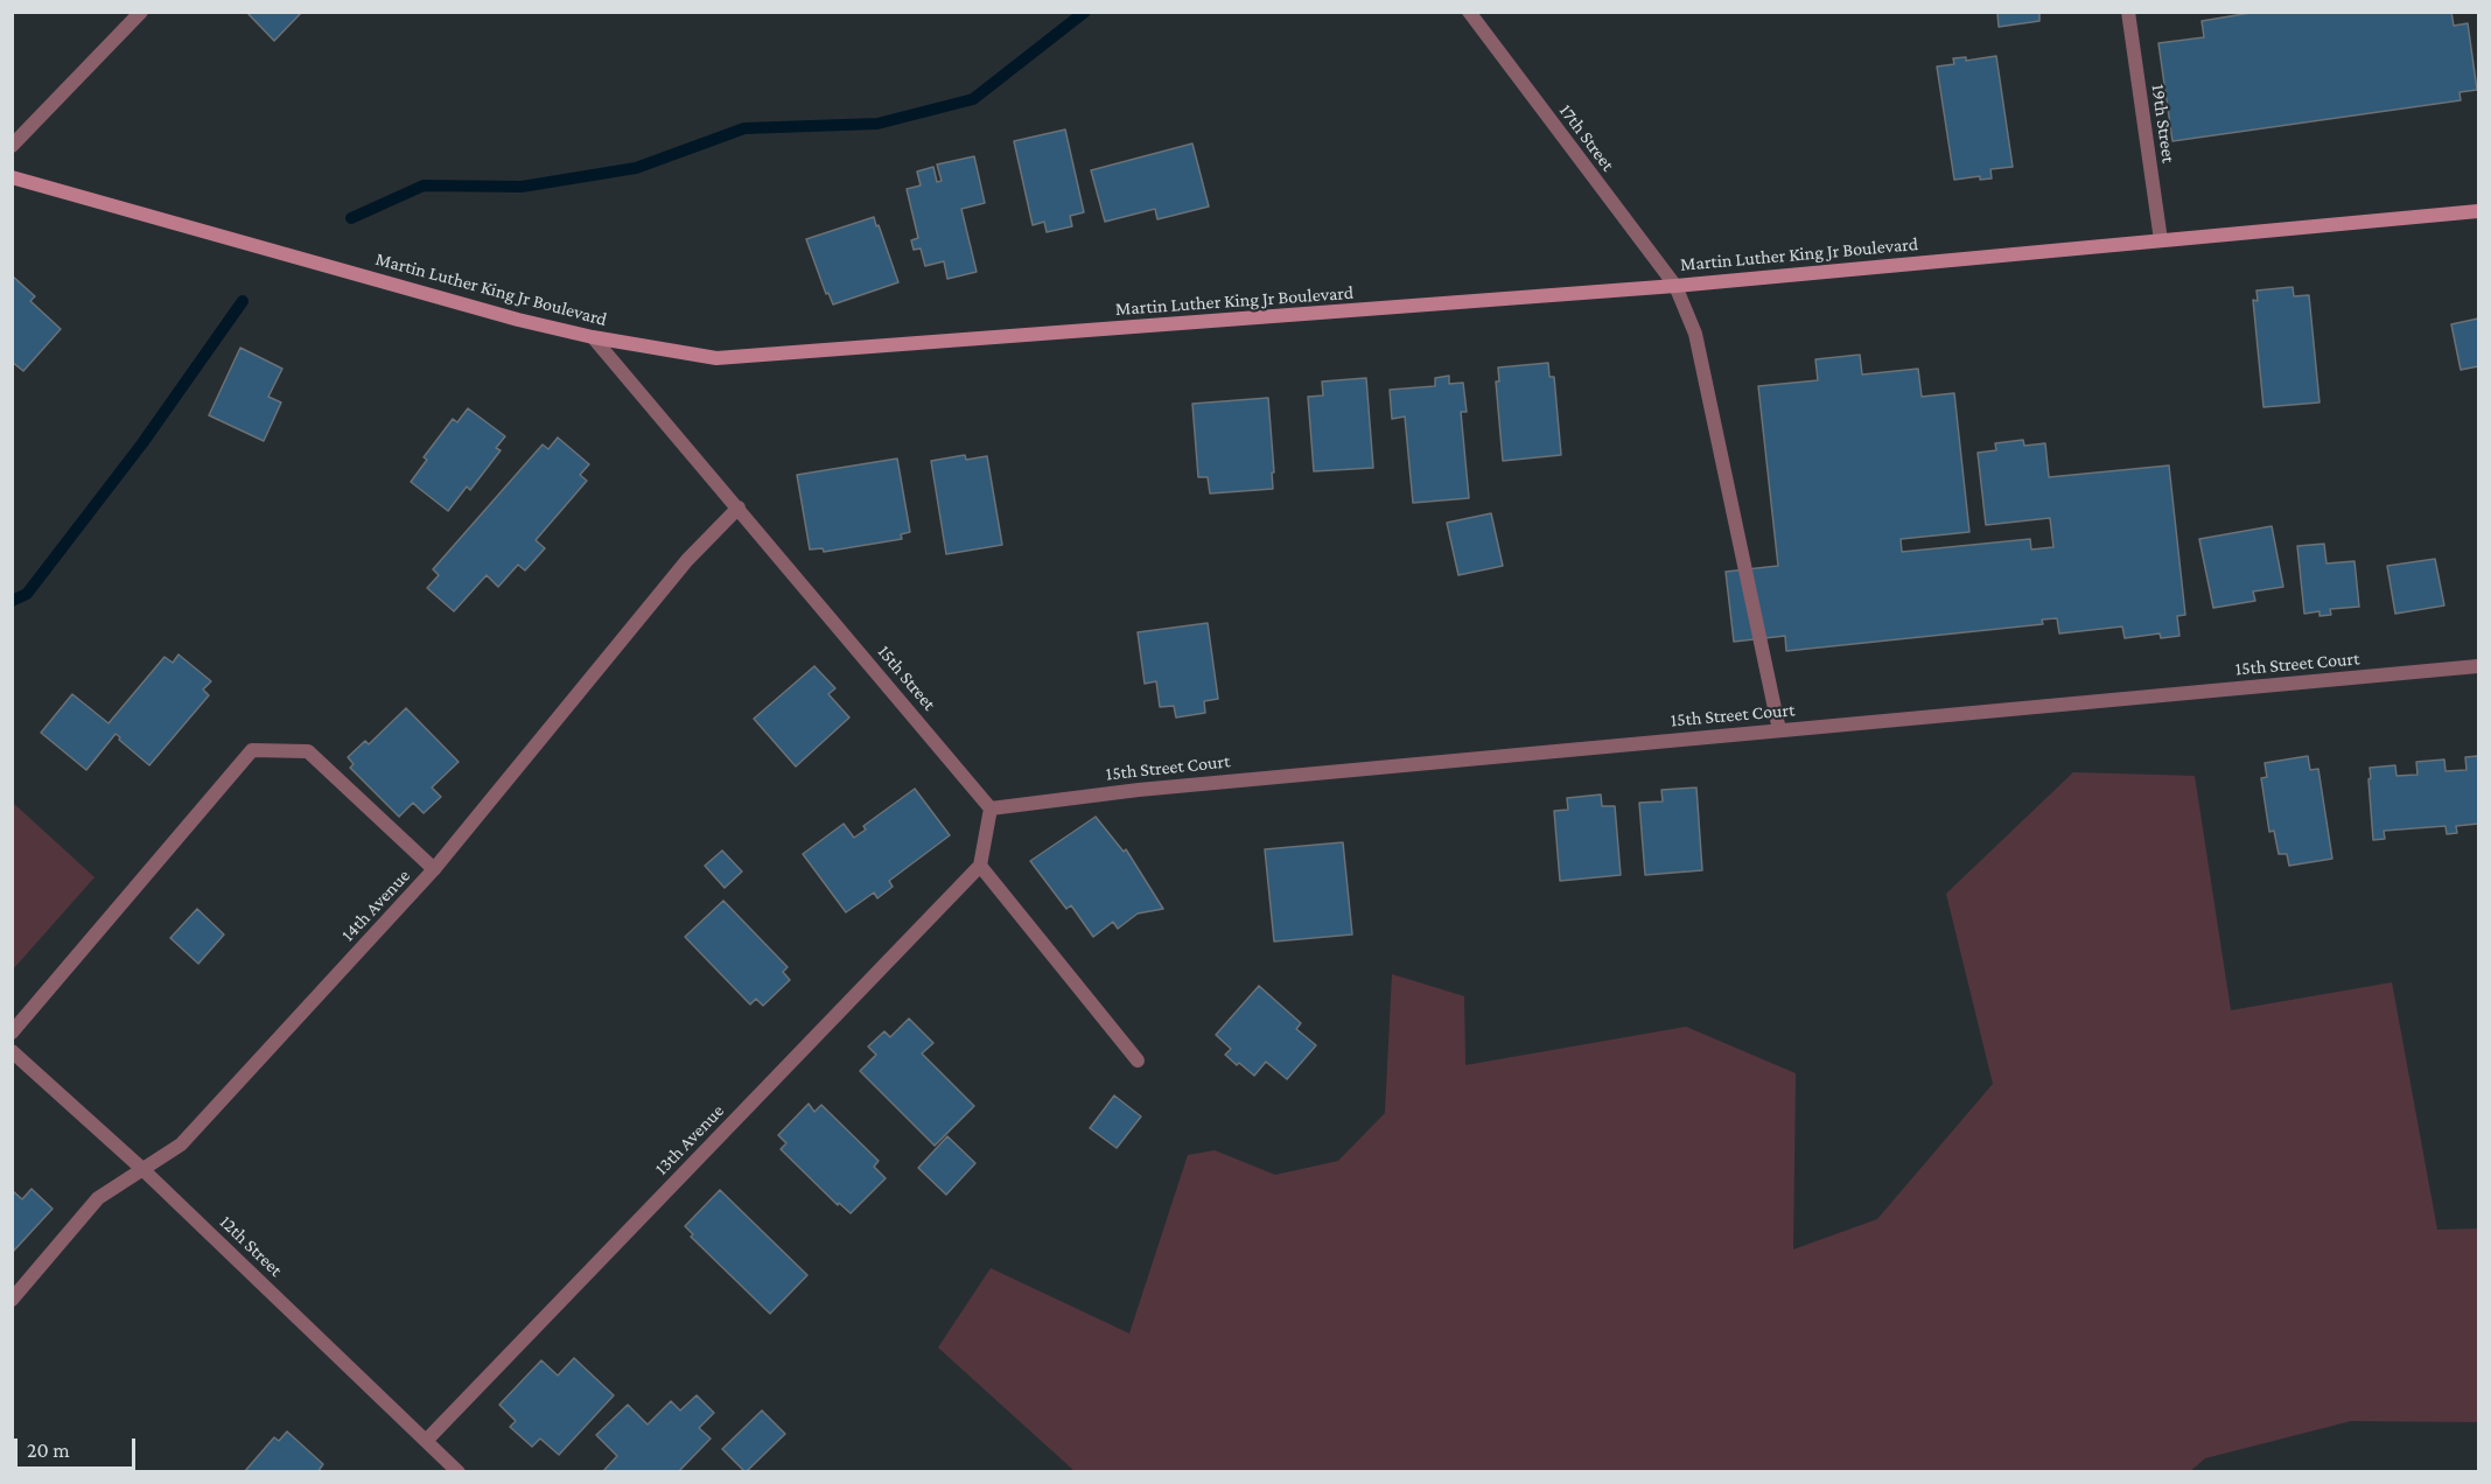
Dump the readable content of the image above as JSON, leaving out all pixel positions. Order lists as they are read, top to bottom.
{
  "streets": {
    "main road": ["Martin Luther King Jr Boulevard"],
    "street": [
      "19th Street",
      "17th Street",
      "15th Street Court",
      "15th Street",
      "14th Avenue",
      "13th Avenue",
      "12th Street"
    ]
  },
  "crossings": [
    ["19th Street", "Martin Luther King Jr Boulevard"],
    ["17th Street", "Martin Luther King Jr Boulevard"],
    ["17th Street", "15th Street Court"],
    ["Martin Luther King Jr Boulevard", "15th Street"],
    ["15th Street Court", "15th Street"],
    ["15th Street", "14th Avenue"],
    ["14th Avenue", "12th Street"],
    ["13th Avenue", "12th Street"]
  ],
  "scale_bar": "20 m"
}
